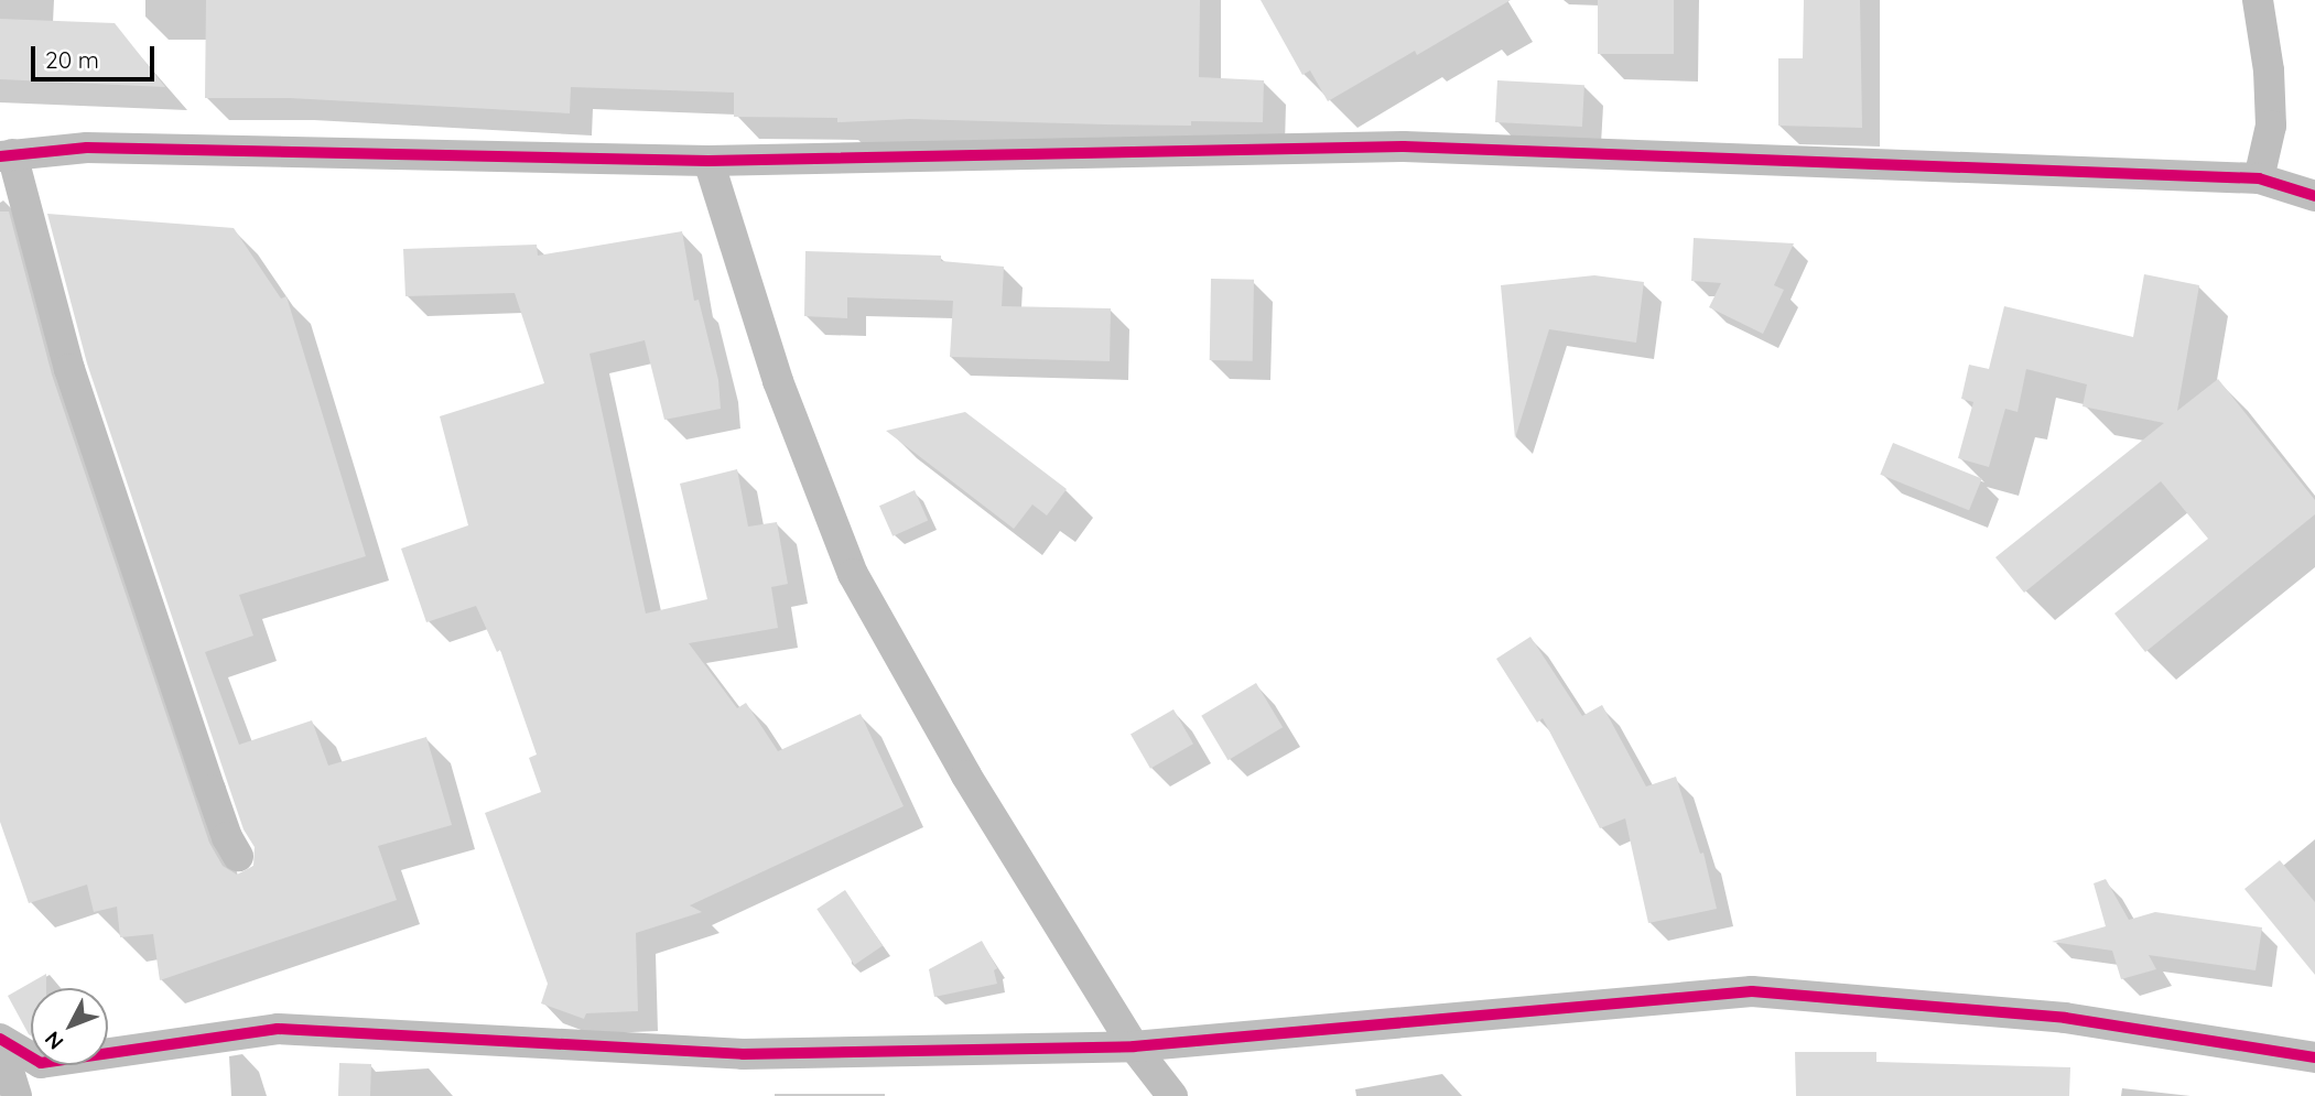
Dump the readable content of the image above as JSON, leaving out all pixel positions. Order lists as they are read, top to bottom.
{
  "scale_bar": "20 m",
  "north": "bottom left"
}
